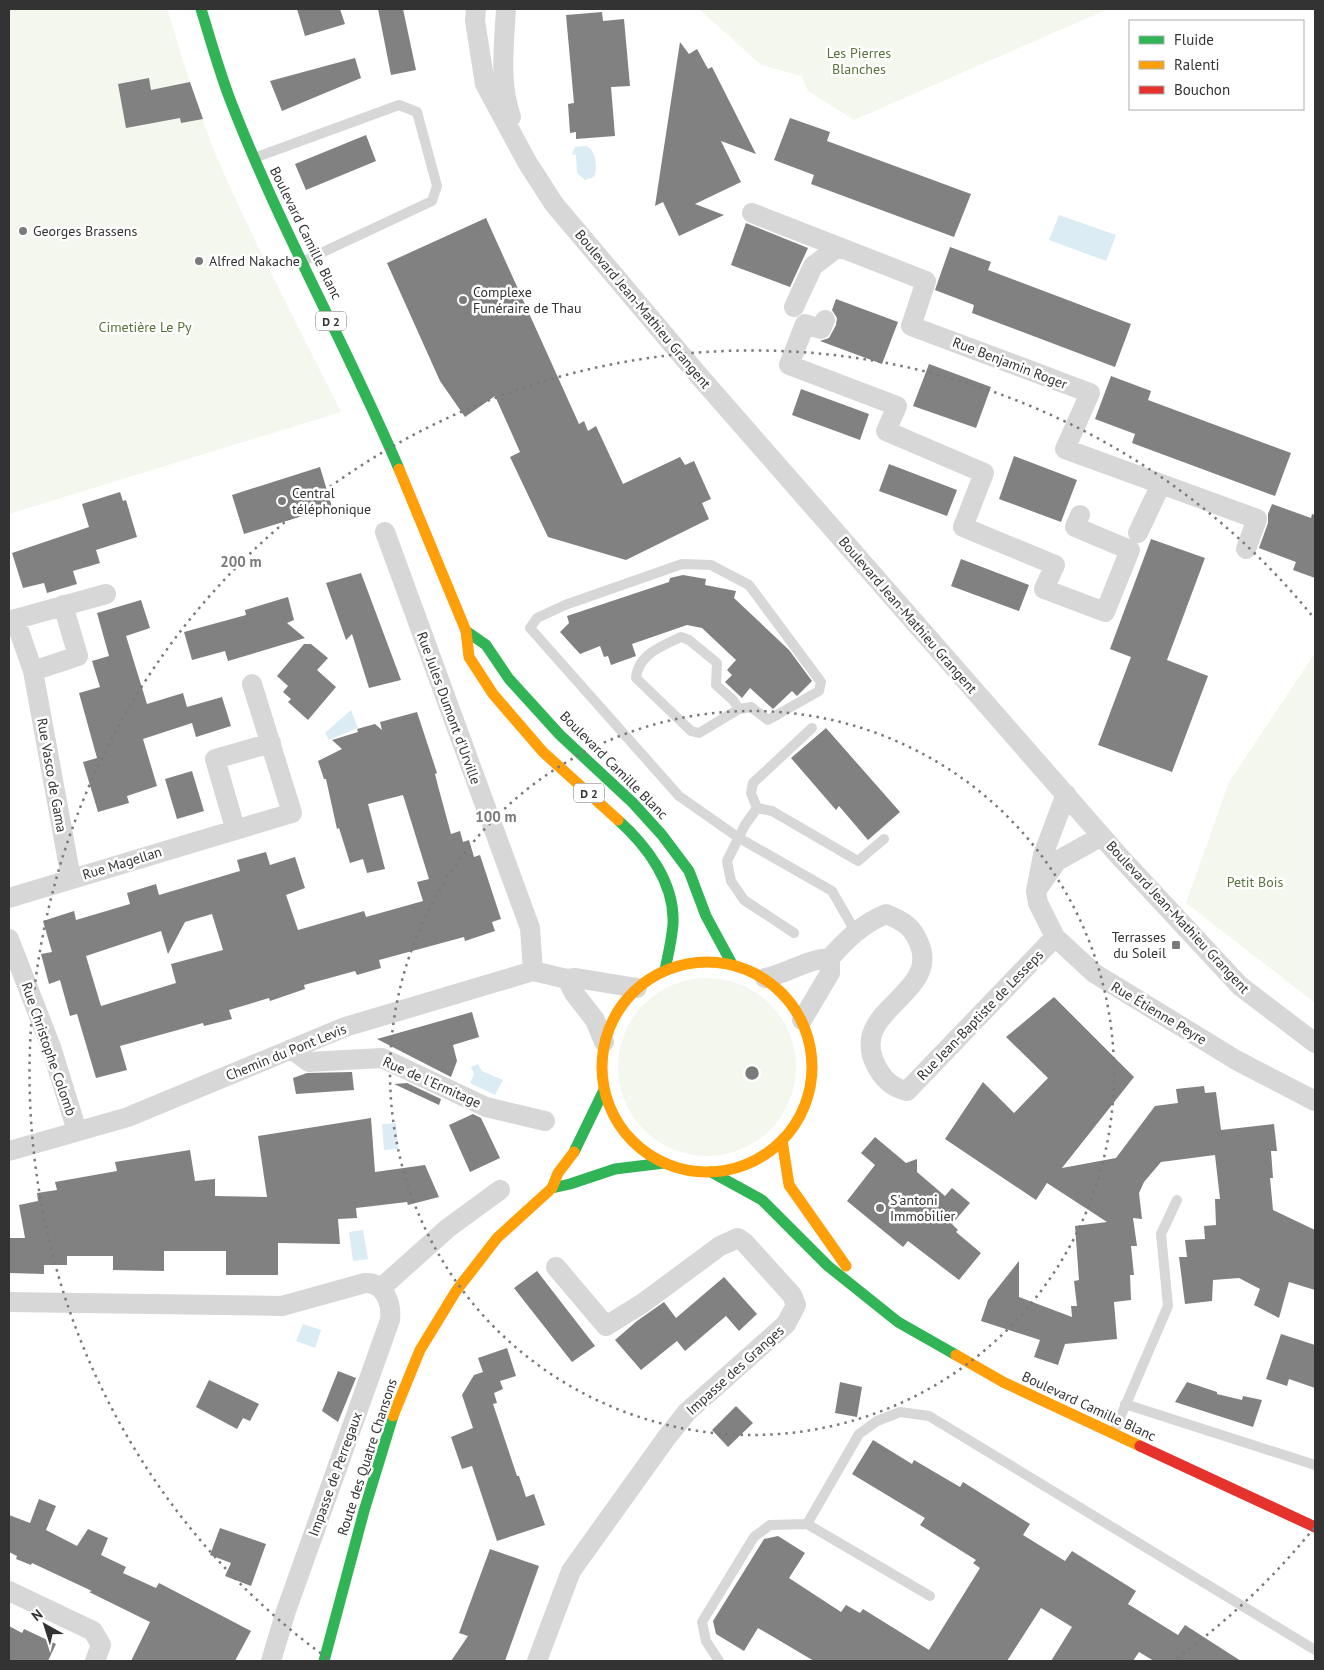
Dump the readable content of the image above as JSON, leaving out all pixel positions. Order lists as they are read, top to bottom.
{
  "streets": {
    "main road": ["Boulevard Camille Blanc", "D 2", "Route des Quatre Chansons"],
    "street": [
      "Boulevard Jean-Mathieu Grangent",
      "Rue Benjamin Roger",
      "Rue Jules Dumont d'Urville",
      "Rue Vasco de Gama",
      "Rue Magellan",
      "Rue Étienne Peyre",
      "Rue Jean-Baptiste de Lesseps",
      "Rue Christophe Colomb",
      "Chemin du Pont Levis",
      "Rue de l'Ermitage",
      "Impasse des Granges",
      "Impasse de Perregaux"
    ]
  },
  "crossings": [
    ["Boulevard Jean-Mathieu Grangent", "Rue Étienne Peyre"],
    ["Rue Jules Dumont d'Urville", "Chemin du Pont Levis"],
    ["Rue Vasco de Gama", "Rue Magellan"],
    ["Rue Étienne Peyre", "Rue Jean-Baptiste de Lesseps"],
    ["Rue Christophe Colomb", "Chemin du Pont Levis"],
    ["Chemin du Pont Levis", "Rue de l'Ermitage"]
  ],
  "parks": ["Les Pierres Blanches", "Cimetière Le Py", "Petit Bois"],
  "places": {
    "other": [
      "Georges Brassens",
      "Alfred Nakache",
      "Complexe Funéraire de Thau",
      "Central téléphonique",
      "S'antoni Immobilier"
    ],
    "transit": ["Terrasses du Soleil"]
  },
  "legend": ["Fluide", "Ralenti", "Bouchon"],
  "north": "top left",
  "rings": ["200 m", "100 m"]
}
